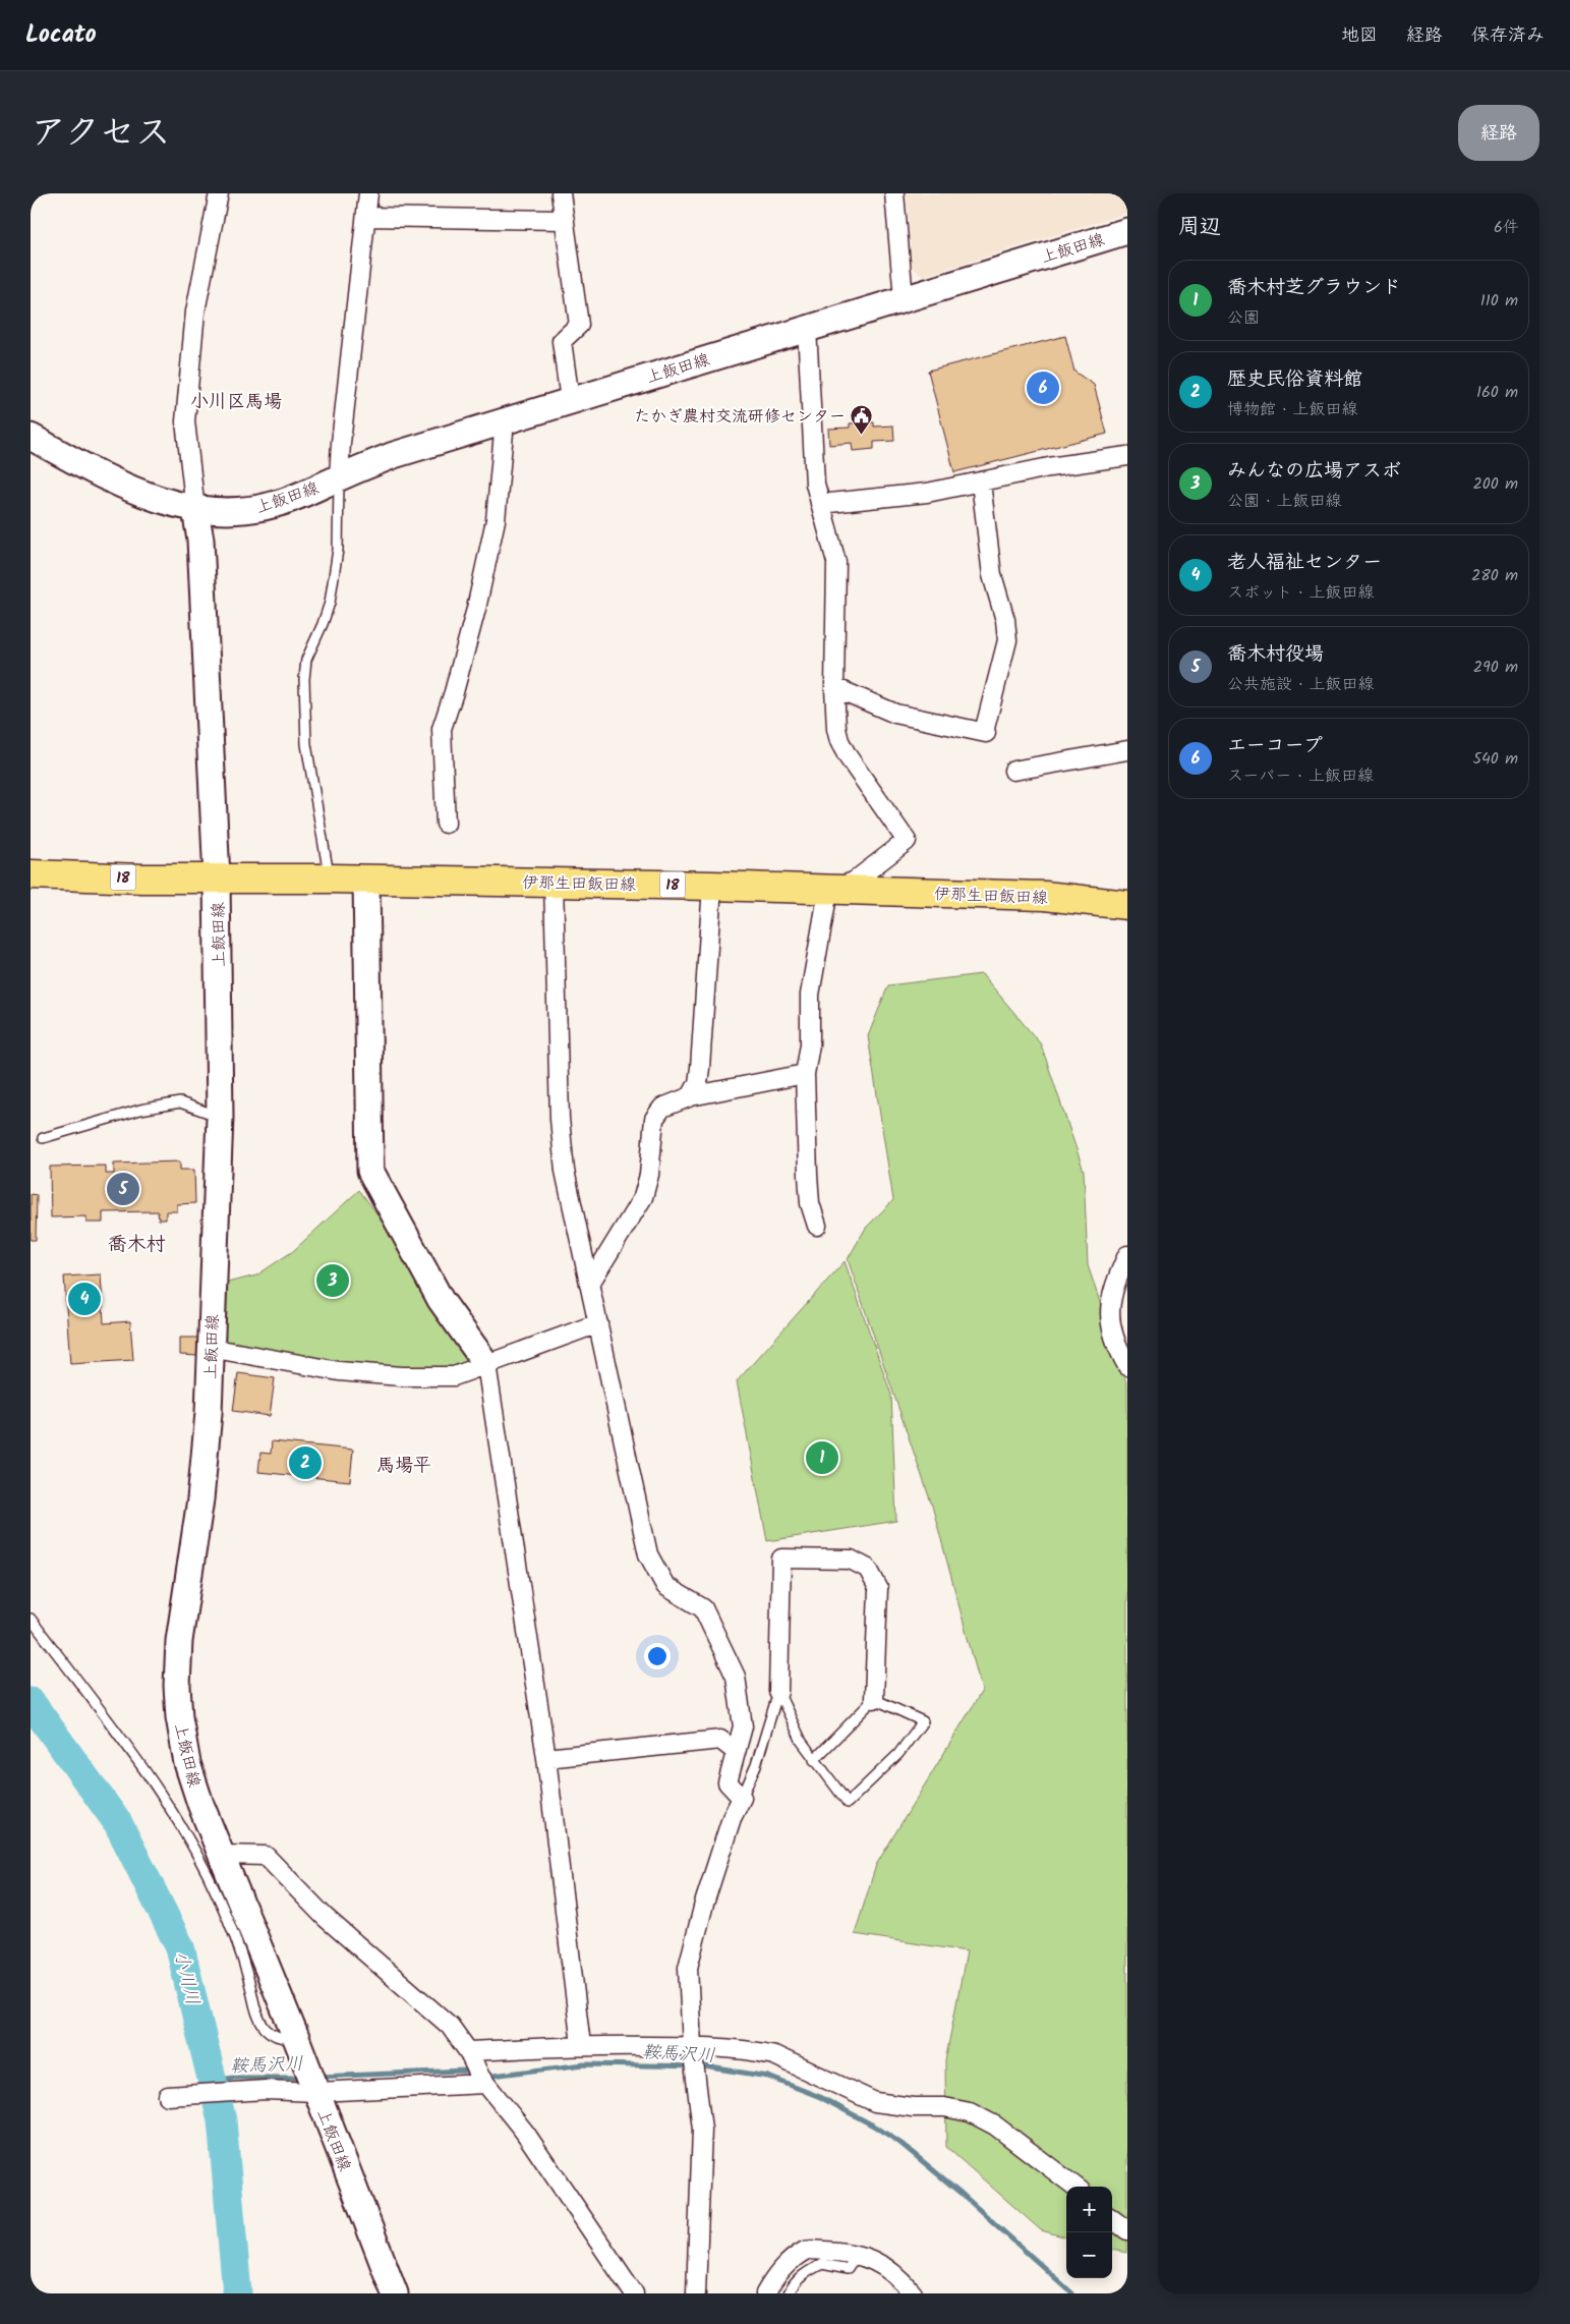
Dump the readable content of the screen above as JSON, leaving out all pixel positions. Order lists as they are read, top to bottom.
{
  "streets": {
    "main road": ["上飯田線", "18", "伊那生田飯田線"]
  },
  "crossings": [
    ["上飯田線", "伊那生田飯田線"]
  ],
  "districts": ["小川区馬場", "喬木村", "馬場平"],
  "water": ["小川川", "鞍馬沢川"],
  "places": {
    "public building": ["たかぎ農村交流研修センター"]
  },
  "page": {
    "header": "Locato",
    "nav": ["地図", "経路", "保存済み"],
    "title": "アクセス",
    "buttons": "経路",
    "heading": ["周辺", "6件"],
    "list": [
      {
        "mark": "1",
        "name": "喬木村芝グラウンド",
        "note": "公園",
        "value": "110 m"
      },
      {
        "mark": "2",
        "name": "歴史民俗資料館",
        "note": "博物館 · 上飯田線",
        "value": "160 m"
      },
      {
        "mark": "3",
        "name": "みんなの広場アスボ",
        "note": "公園 · 上飯田線",
        "value": "200 m"
      },
      {
        "mark": "4",
        "name": "老人福祉センター",
        "note": "スポット · 上飯田線",
        "value": "280 m"
      },
      {
        "mark": "5",
        "name": "喬木村役場",
        "note": "公共施設 · 上飯田線",
        "value": "290 m"
      },
      {
        "mark": "6",
        "name": "エーコープ",
        "note": "スーパー · 上飯田線",
        "value": "540 m"
      }
    ],
    "pins": [
      "6",
      "5",
      "3",
      "4",
      "1",
      "2"
    ],
    "map_buttons": ["+", "−"]
  }
}
